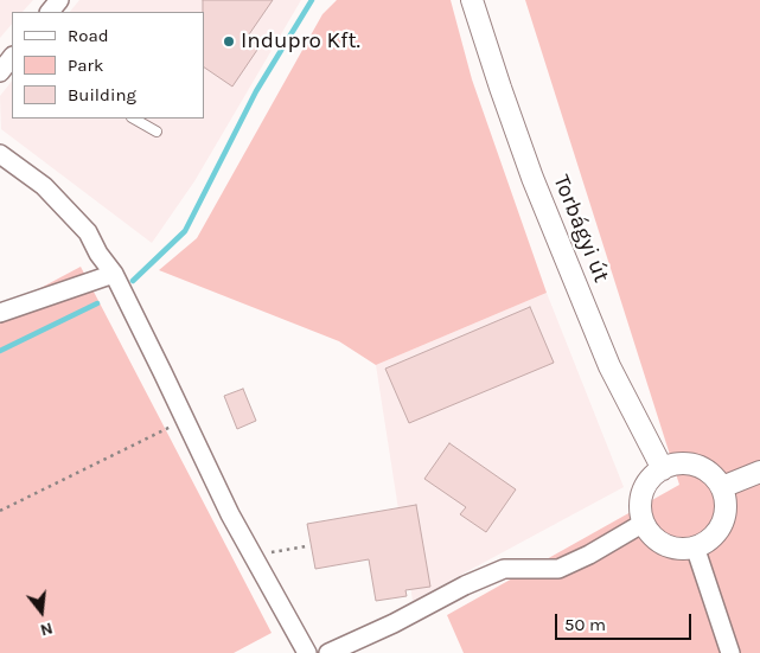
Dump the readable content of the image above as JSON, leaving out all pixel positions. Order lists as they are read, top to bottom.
{
  "streets": {
    "street": ["Torbágyi út"]
  },
  "places": ["Indupro Kft."],
  "legend": ["Road", "Park", "Building"],
  "scale_bar": "50 m",
  "north": "bottom"
}
